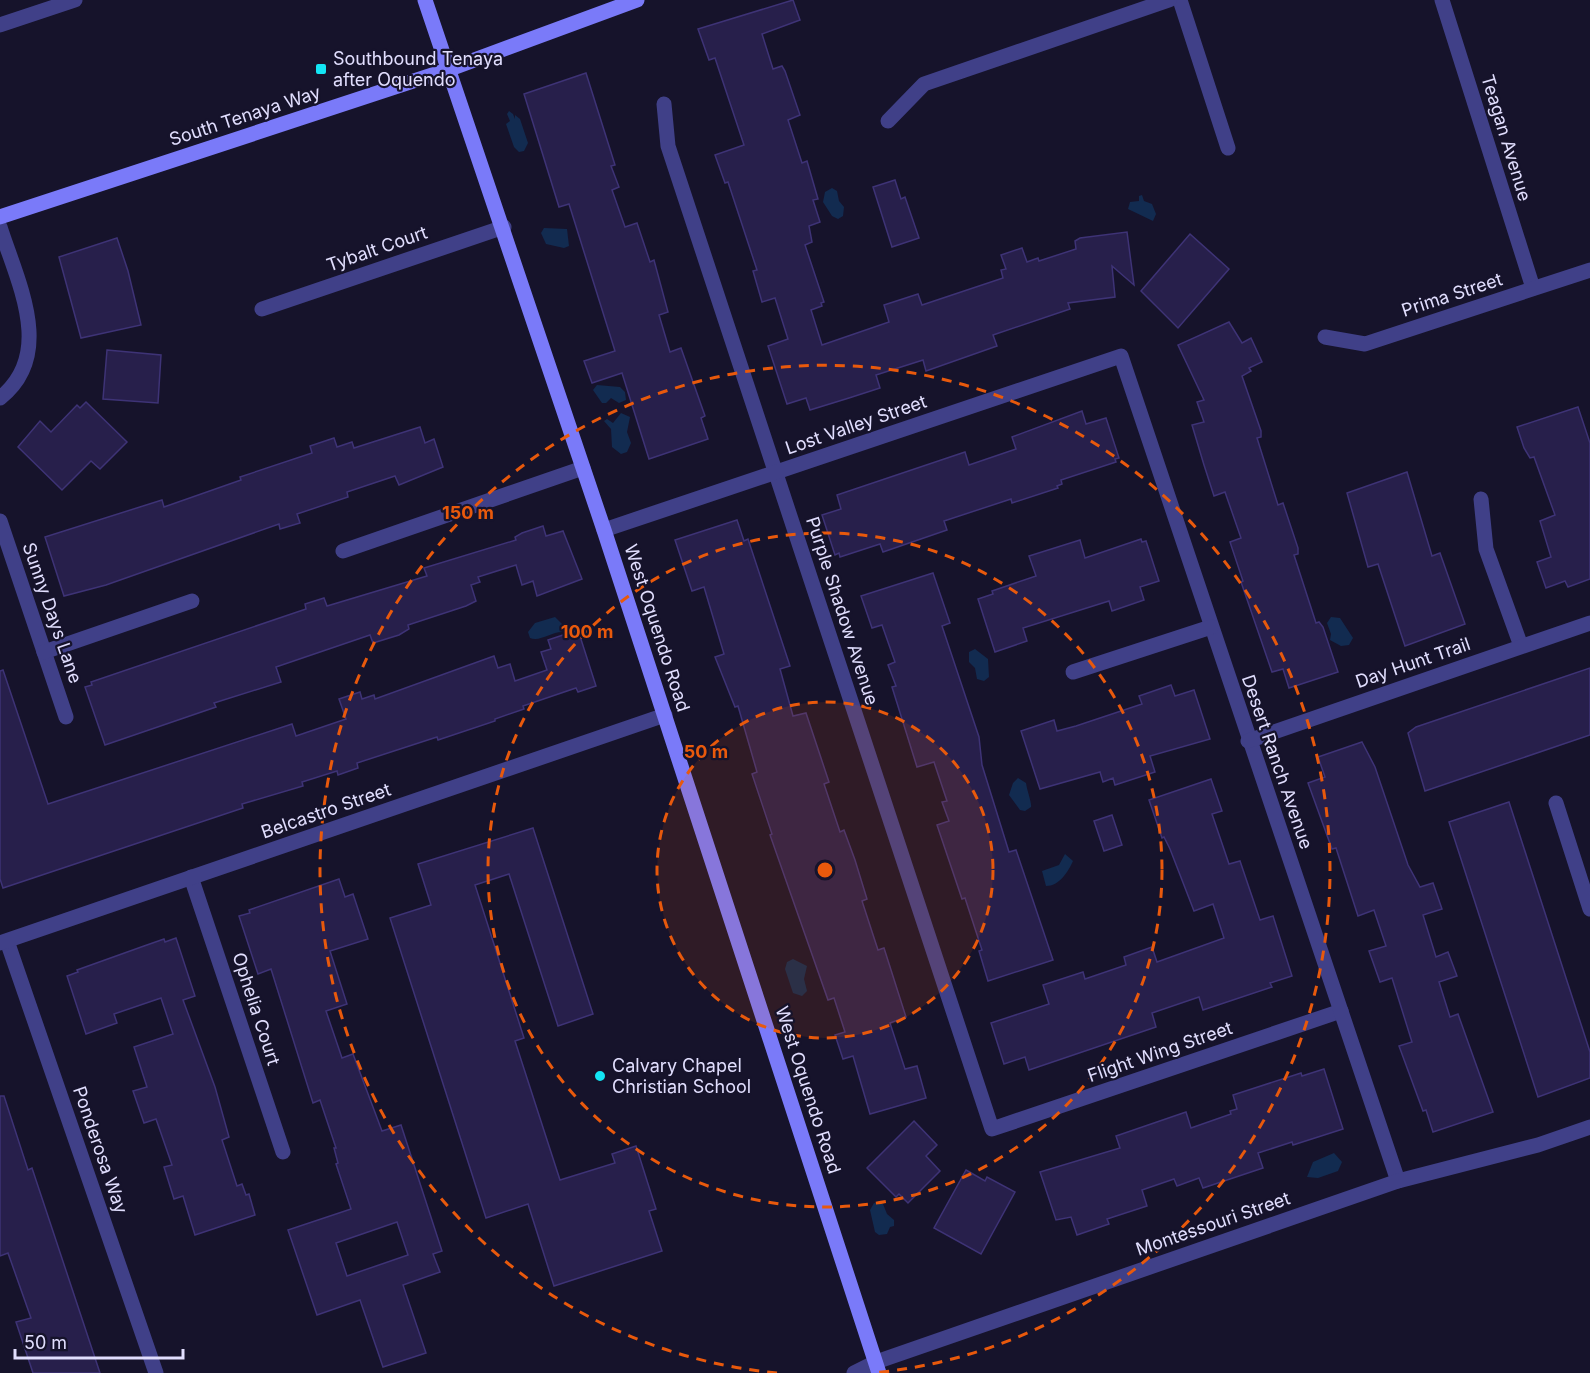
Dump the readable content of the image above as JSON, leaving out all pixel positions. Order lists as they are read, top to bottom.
{
  "streets": {
    "street": [
      "South Tenaya Way",
      "Teagan Avenue",
      "Tybalt Court",
      "Prima Street",
      "Lost Valley Street",
      "Purple Shadow Avenue",
      "Sunny Days Lane",
      "West Oquendo Road",
      "Day Hunt Trail",
      "Desert Ranch Avenue",
      "Belcastro Street",
      "Ophelia Court",
      "Flight Wing Street",
      "Ponderosa Way",
      "Montessouri Street"
    ]
  },
  "crossings": [
    ["South Tenaya Way", "West Oquendo Road"],
    ["Teagan Avenue", "Prima Street"],
    ["Tybalt Court", "West Oquendo Road"],
    ["Lost Valley Street", "Purple Shadow Avenue"],
    ["Lost Valley Street", "West Oquendo Road"],
    ["Lost Valley Street", "Desert Ranch Avenue"],
    ["Purple Shadow Avenue", "Flight Wing Street"],
    ["West Oquendo Road", "Belcastro Street"],
    ["West Oquendo Road", "Montessouri Street"],
    ["Day Hunt Trail", "Desert Ranch Avenue"],
    ["Desert Ranch Avenue", "Flight Wing Street"],
    ["Desert Ranch Avenue", "Montessouri Street"],
    ["Belcastro Street", "Ophelia Court"],
    ["Belcastro Street", "Ponderosa Way"]
  ],
  "places": {
    "transit": ["Southbound Tenaya after Oquendo"],
    "other": ["Calvary Chapel Christian School"]
  },
  "scale_bar": "50 m",
  "rings": ["150 m", "100 m", "50 m"]
}
